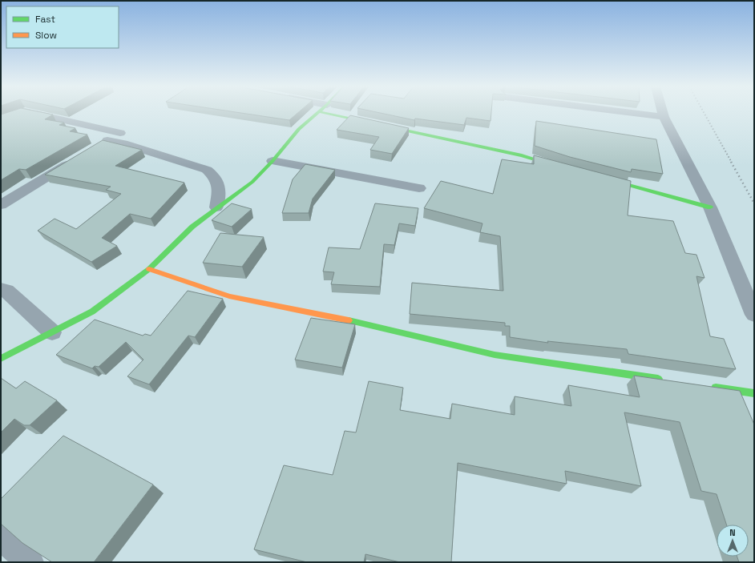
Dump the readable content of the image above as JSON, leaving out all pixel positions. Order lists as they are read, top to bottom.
{
  "legend": ["Fast", "Slow"],
  "north": "top"
}
